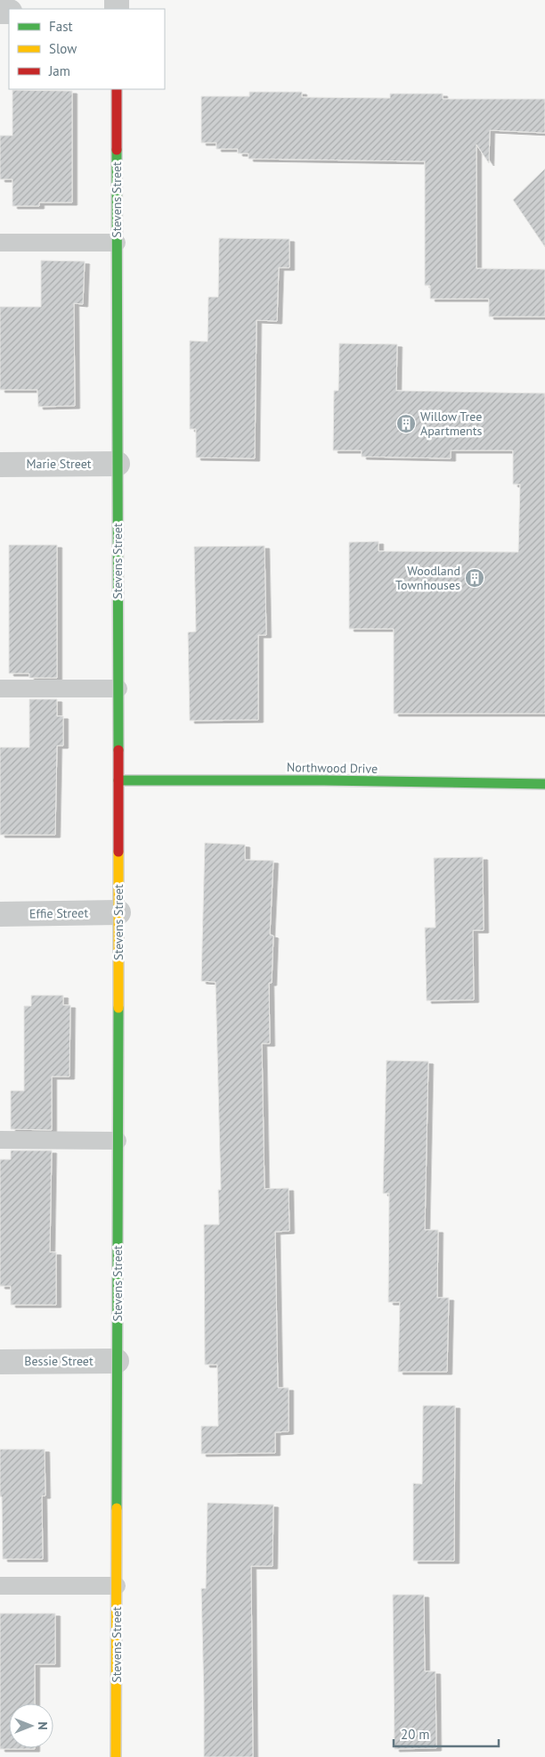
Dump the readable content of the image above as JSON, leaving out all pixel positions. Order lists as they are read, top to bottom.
{
  "streets": {
    "street": [
      "Stevens Street",
      "Marie Street",
      "Northwood Drive",
      "Effie Street",
      "Bessie Street"
    ]
  },
  "crossings": [
    ["Stevens Street", "Marie Street"],
    ["Stevens Street", "Northwood Drive"],
    ["Stevens Street", "Effie Street"],
    ["Stevens Street", "Bessie Street"]
  ],
  "places": {
    "building": ["Willow Tree Apartments", "Woodland Townhouses"]
  },
  "legend": ["Fast", "Slow", "Jam"],
  "scale_bar": "20 m",
  "north": "right"
}
